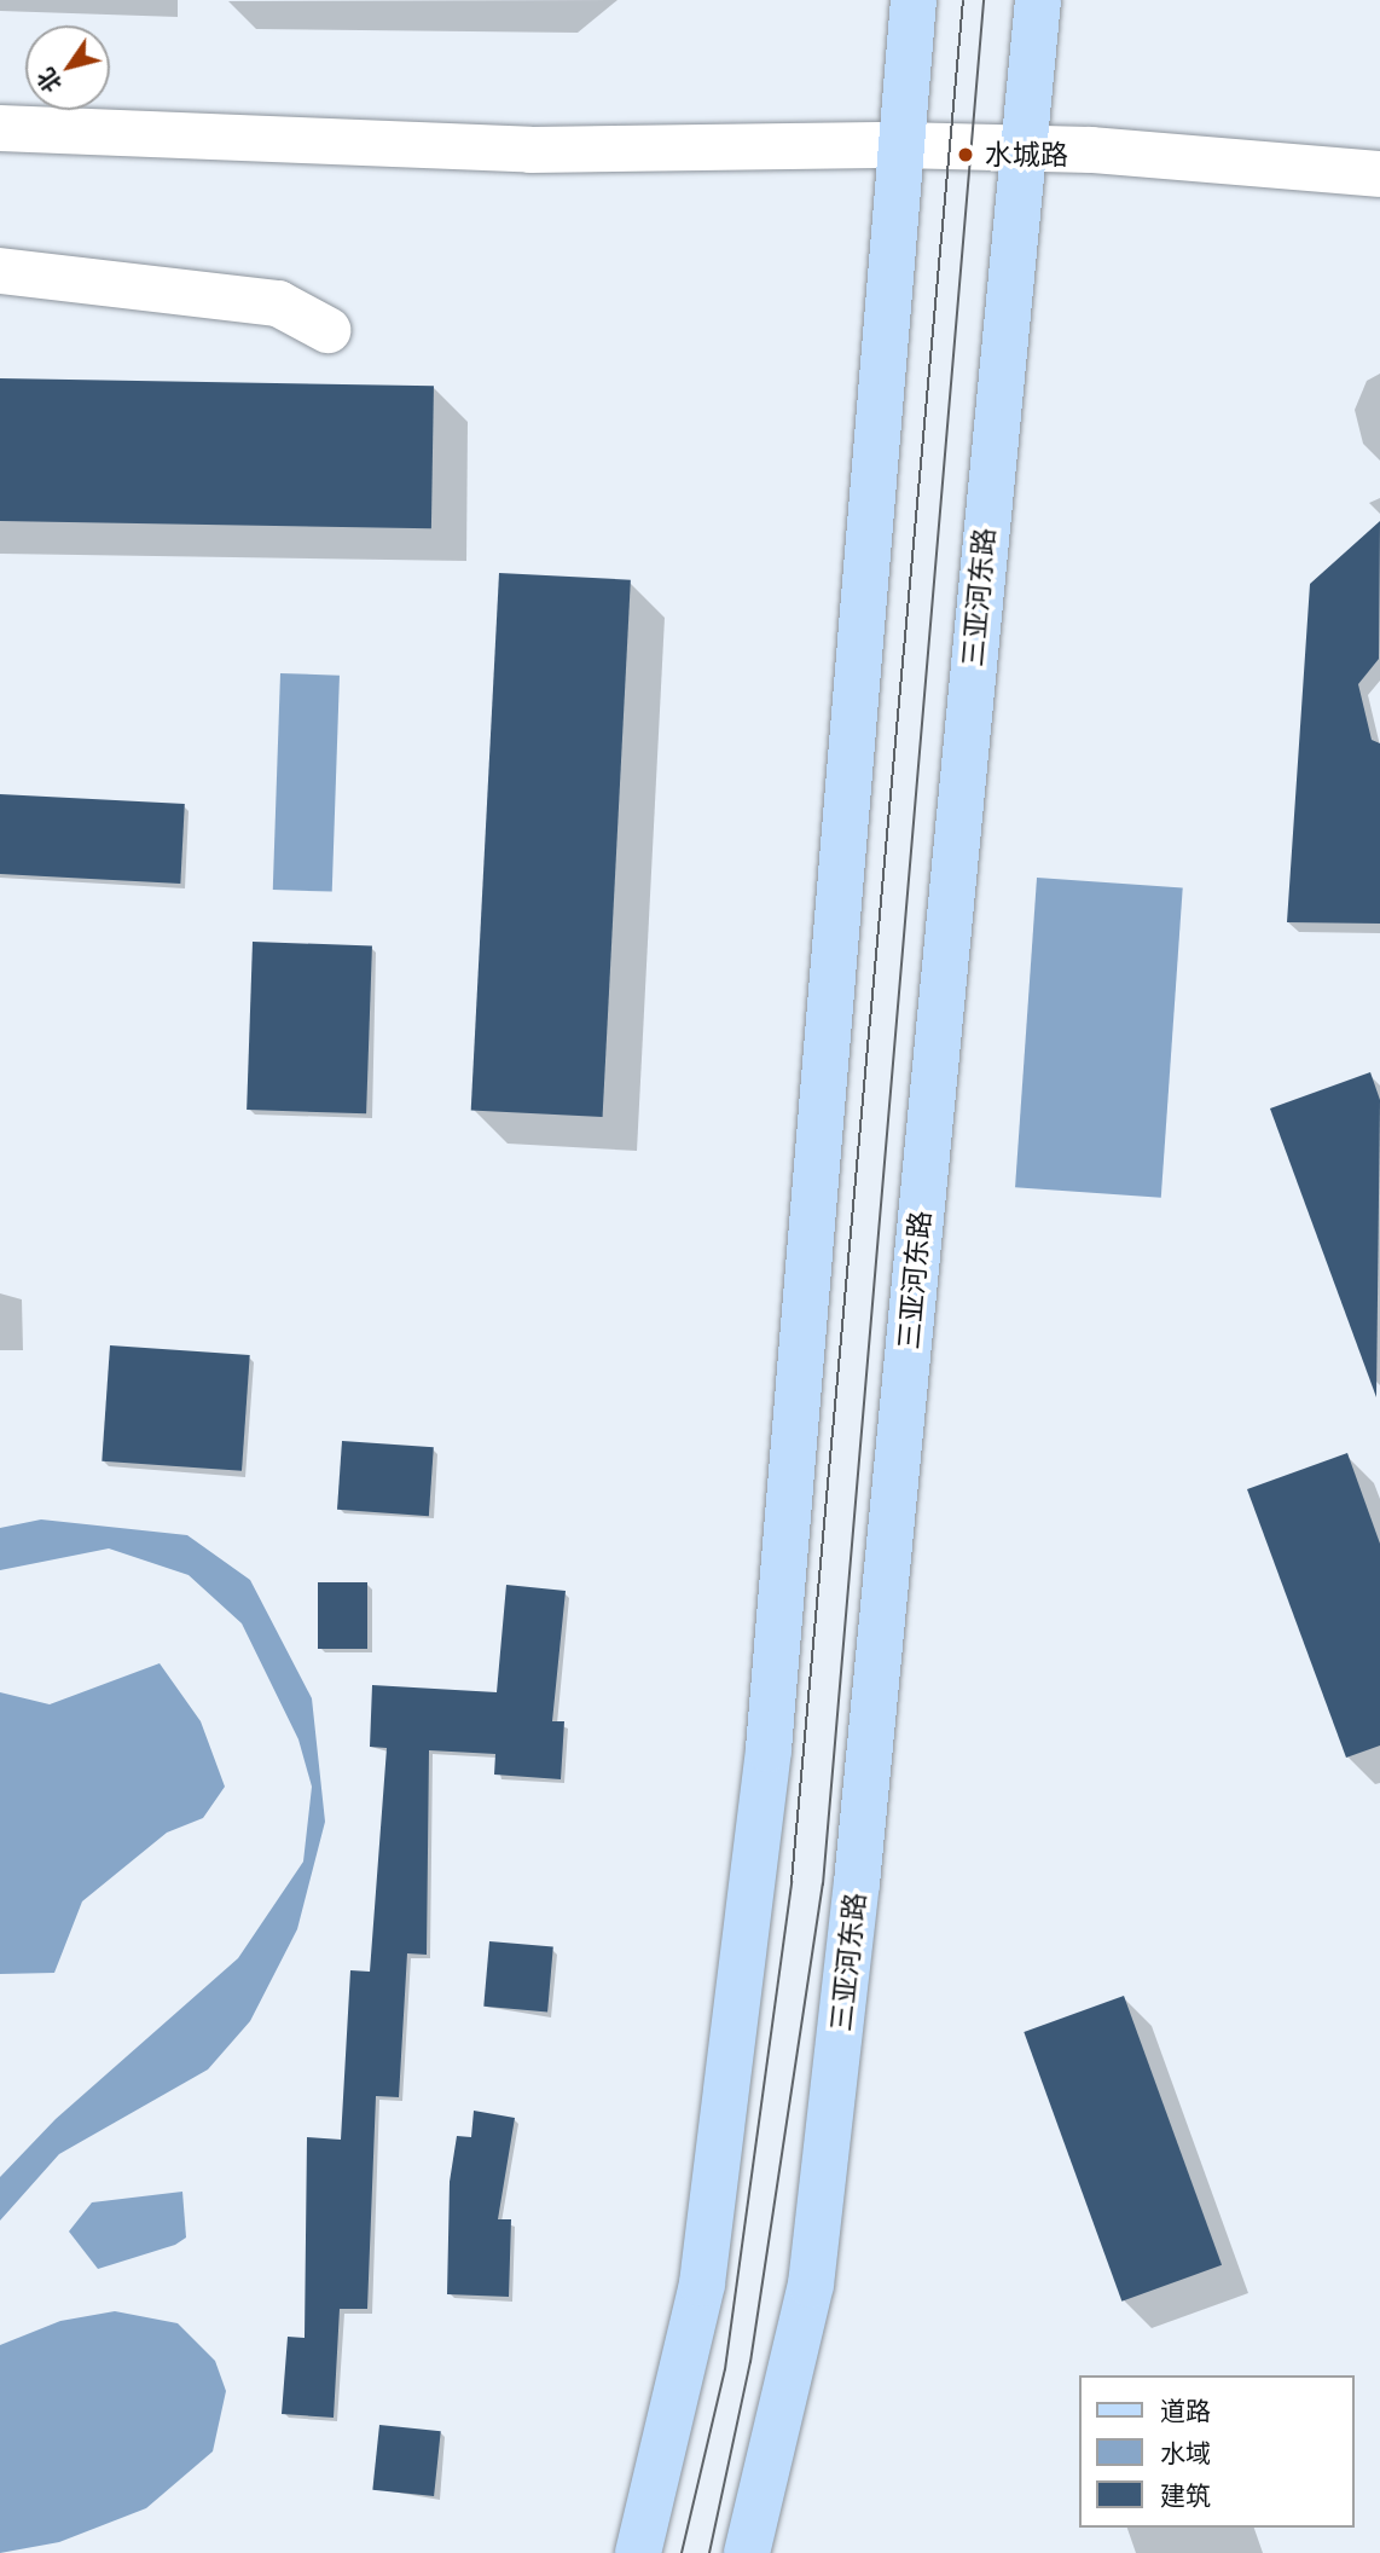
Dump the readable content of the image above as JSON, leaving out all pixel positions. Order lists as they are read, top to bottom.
{
  "streets": {
    "main road": ["三亚河东路"]
  },
  "places": ["水城路"],
  "legend": ["道路", "水域", "建筑"],
  "north": "bottom left"
}
